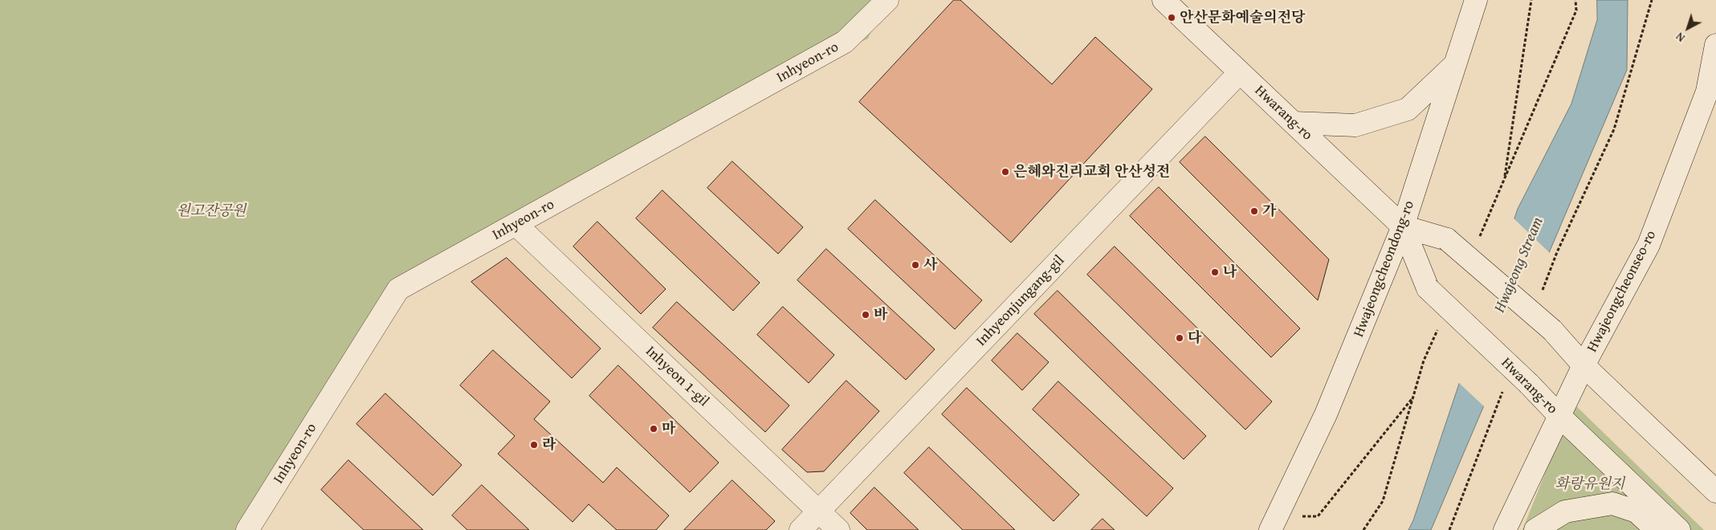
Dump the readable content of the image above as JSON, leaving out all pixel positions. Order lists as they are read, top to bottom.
{
  "streets": {
    "street": [
      "Inhyeon-ro",
      "Hwarang-ro",
      "Hwajeongcheondong-ro",
      "Hwajeongcheonseo-ro",
      "Inhyeonjungang-gil",
      "Inhyeon 1-gil"
    ]
  },
  "crossings": [
    ["Inhyeon-ro", "Inhyeon 1-gil"],
    ["Hwarang-ro", "Hwajeongcheondong-ro"],
    ["Hwarang-ro", "Hwajeongcheonseo-ro"],
    ["Hwarang-ro", "Inhyeonjungang-gil"],
    ["Inhyeonjungang-gil", "Inhyeon 1-gil"]
  ],
  "water": ["Hwajeong Stream"],
  "parks": ["원고잔공원", "화랑유원지"],
  "places": [
    "안산문화예술의전당",
    "은혜와진리교회 안산성전",
    "가",
    "사",
    "나",
    "바",
    "다",
    "마",
    "라"
  ],
  "north": "bottom left"
}
